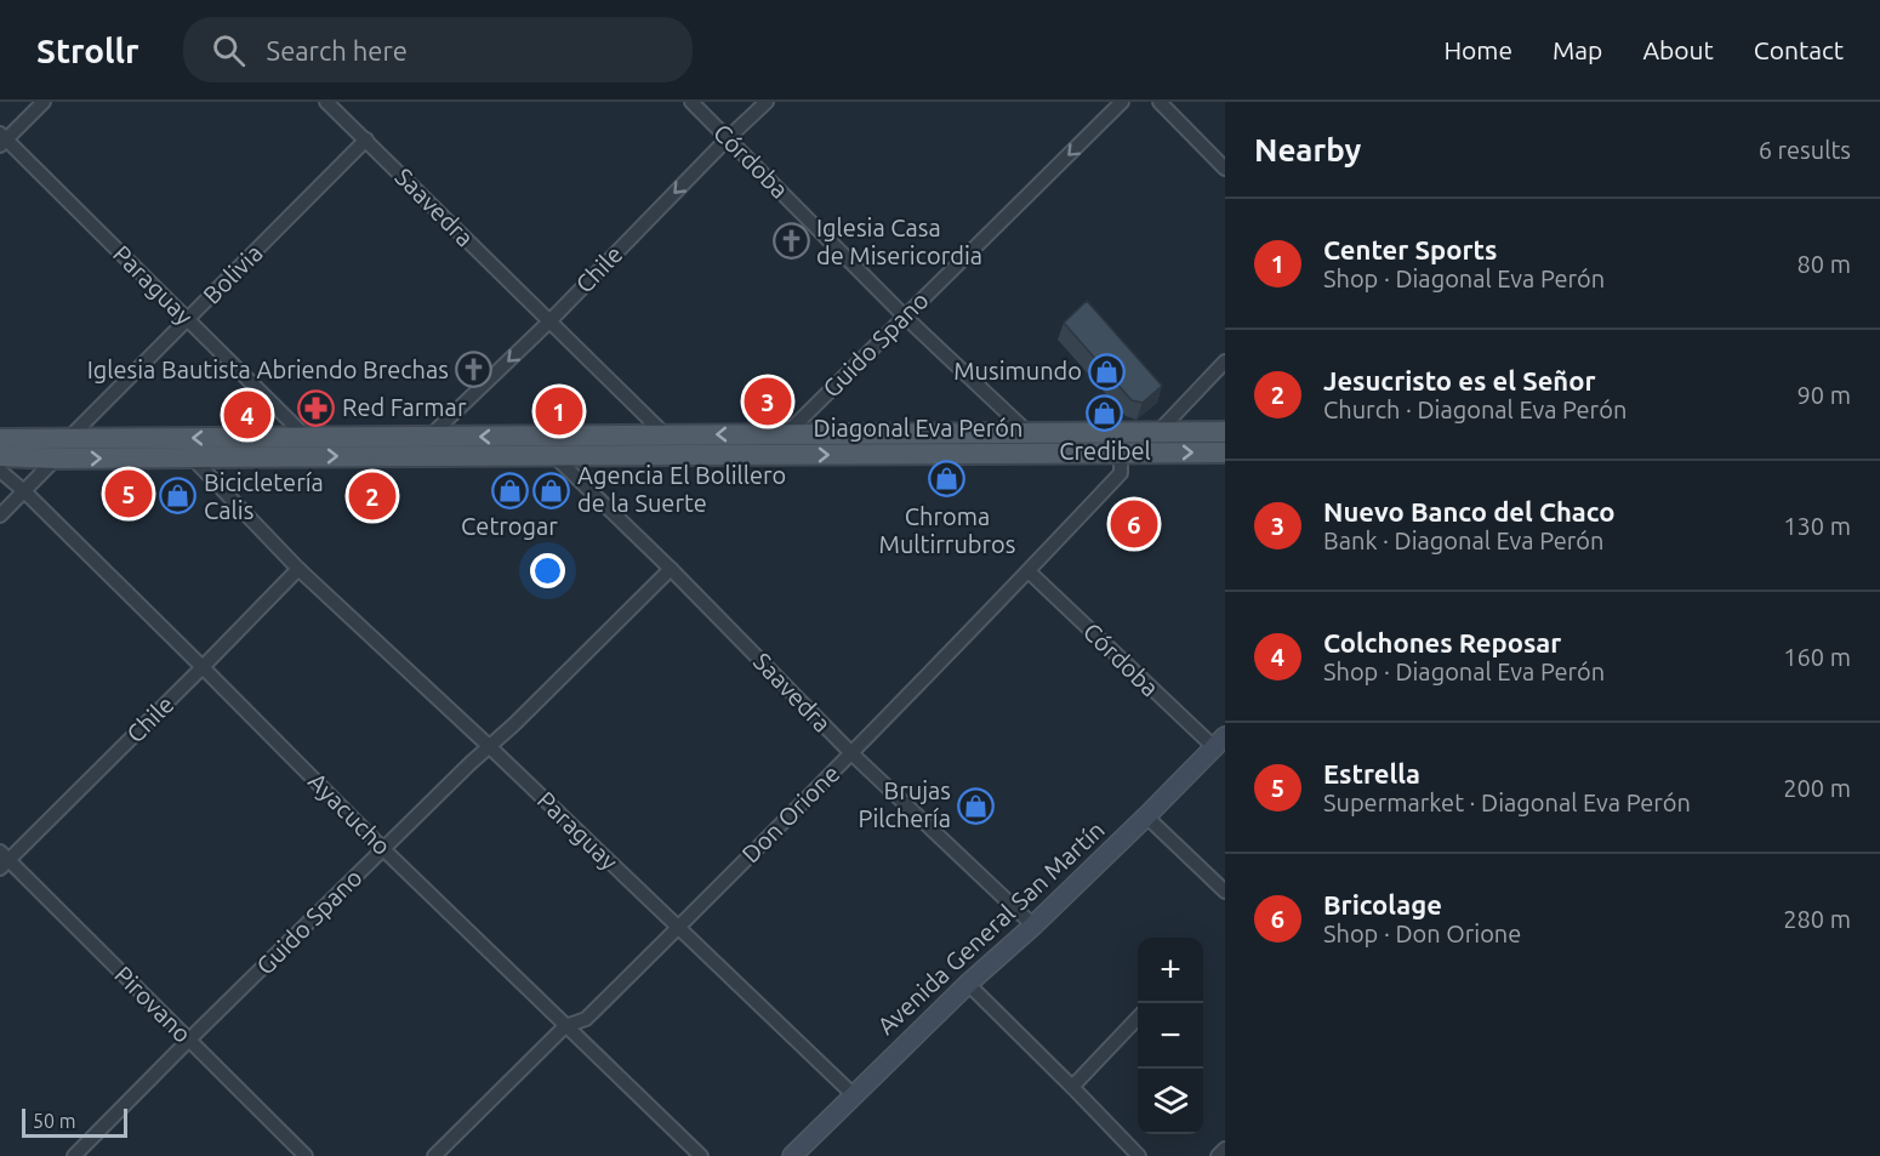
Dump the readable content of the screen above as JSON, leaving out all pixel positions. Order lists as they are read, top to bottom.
{
  "streets": {
    "main road": ["Diagonal Eva Perón"],
    "street": [
      "Córdoba",
      "Saavedra",
      "Chile",
      "Bolivia",
      "Paraguay",
      "Guido Spano",
      "Ayacucho",
      "Don Orione",
      "Avenida General San Martín",
      "Pirovano"
    ]
  },
  "crossings": [
    ["Córdoba", "Chile"],
    ["Córdoba", "Guido Spano"],
    ["Córdoba", "Diagonal Eva Perón"],
    ["Córdoba", "Don Orione"],
    ["Córdoba", "Avenida General San Martín"],
    ["Saavedra", "Chile"],
    ["Saavedra", "Bolivia"],
    ["Saavedra", "Guido Spano"],
    ["Saavedra", "Diagonal Eva Perón"],
    ["Saavedra", "Don Orione"],
    ["Saavedra", "Avenida General San Martín"],
    ["Chile", "Paraguay"],
    ["Chile", "Diagonal Eva Perón"],
    ["Chile", "Ayacucho"],
    ["Chile", "Pirovano"],
    ["Bolivia", "Paraguay"],
    ["Bolivia", "Diagonal Eva Perón"],
    ["Paraguay", "Guido Spano"],
    ["Paraguay", "Diagonal Eva Perón"],
    ["Paraguay", "Don Orione"],
    ["Paraguay", "Avenida General San Martín"],
    ["Guido Spano", "Diagonal Eva Perón"],
    ["Guido Spano", "Ayacucho"],
    ["Guido Spano", "Pirovano"],
    ["Diagonal Eva Perón", "Don Orione"],
    ["Ayacucho", "Don Orione"]
  ],
  "one_way": ["Chile"],
  "places": {
    "church": ["Iglesia Casa de Misericordia", "Iglesia Bautista Abriendo Brechas"],
    "shop": [
      "Musimundo",
      "Credibel",
      "Chroma Multirrubros",
      "Cetrogar",
      "Agencia El Bolillero de la Suerte",
      "Bicicletería Calis",
      "Brujas Pilchería"
    ],
    "pharmacy": ["Red Farmar"]
  },
  "scale_bar": "50 m",
  "page": {
    "header": "Strollr",
    "search": "Search here",
    "nav": [
      "Home",
      "Map",
      "About",
      "Contact"
    ],
    "heading": ["Nearby", "6 results"],
    "list": [
      {
        "mark": "1",
        "name": "Center Sports",
        "note": "Shop · Diagonal Eva Perón",
        "value": "80 m"
      },
      {
        "mark": "2",
        "name": "Jesucristo es el Señor",
        "note": "Church · Diagonal Eva Perón",
        "value": "90 m"
      },
      {
        "mark": "3",
        "name": "Nuevo Banco del Chaco",
        "note": "Bank · Diagonal Eva Perón",
        "value": "130 m"
      },
      {
        "mark": "4",
        "name": "Colchones Reposar",
        "note": "Shop · Diagonal Eva Perón",
        "value": "160 m"
      },
      {
        "mark": "5",
        "name": "Estrella",
        "note": "Supermarket · Diagonal Eva Perón",
        "value": "200 m"
      },
      {
        "mark": "6",
        "name": "Bricolage",
        "note": "Shop · Don Orione",
        "value": "280 m"
      }
    ],
    "pins": [
      "3",
      "1",
      "4",
      "5",
      "2",
      "6"
    ],
    "map_buttons": ["+", "−"],
    "scale": "50 m"
  }
}
